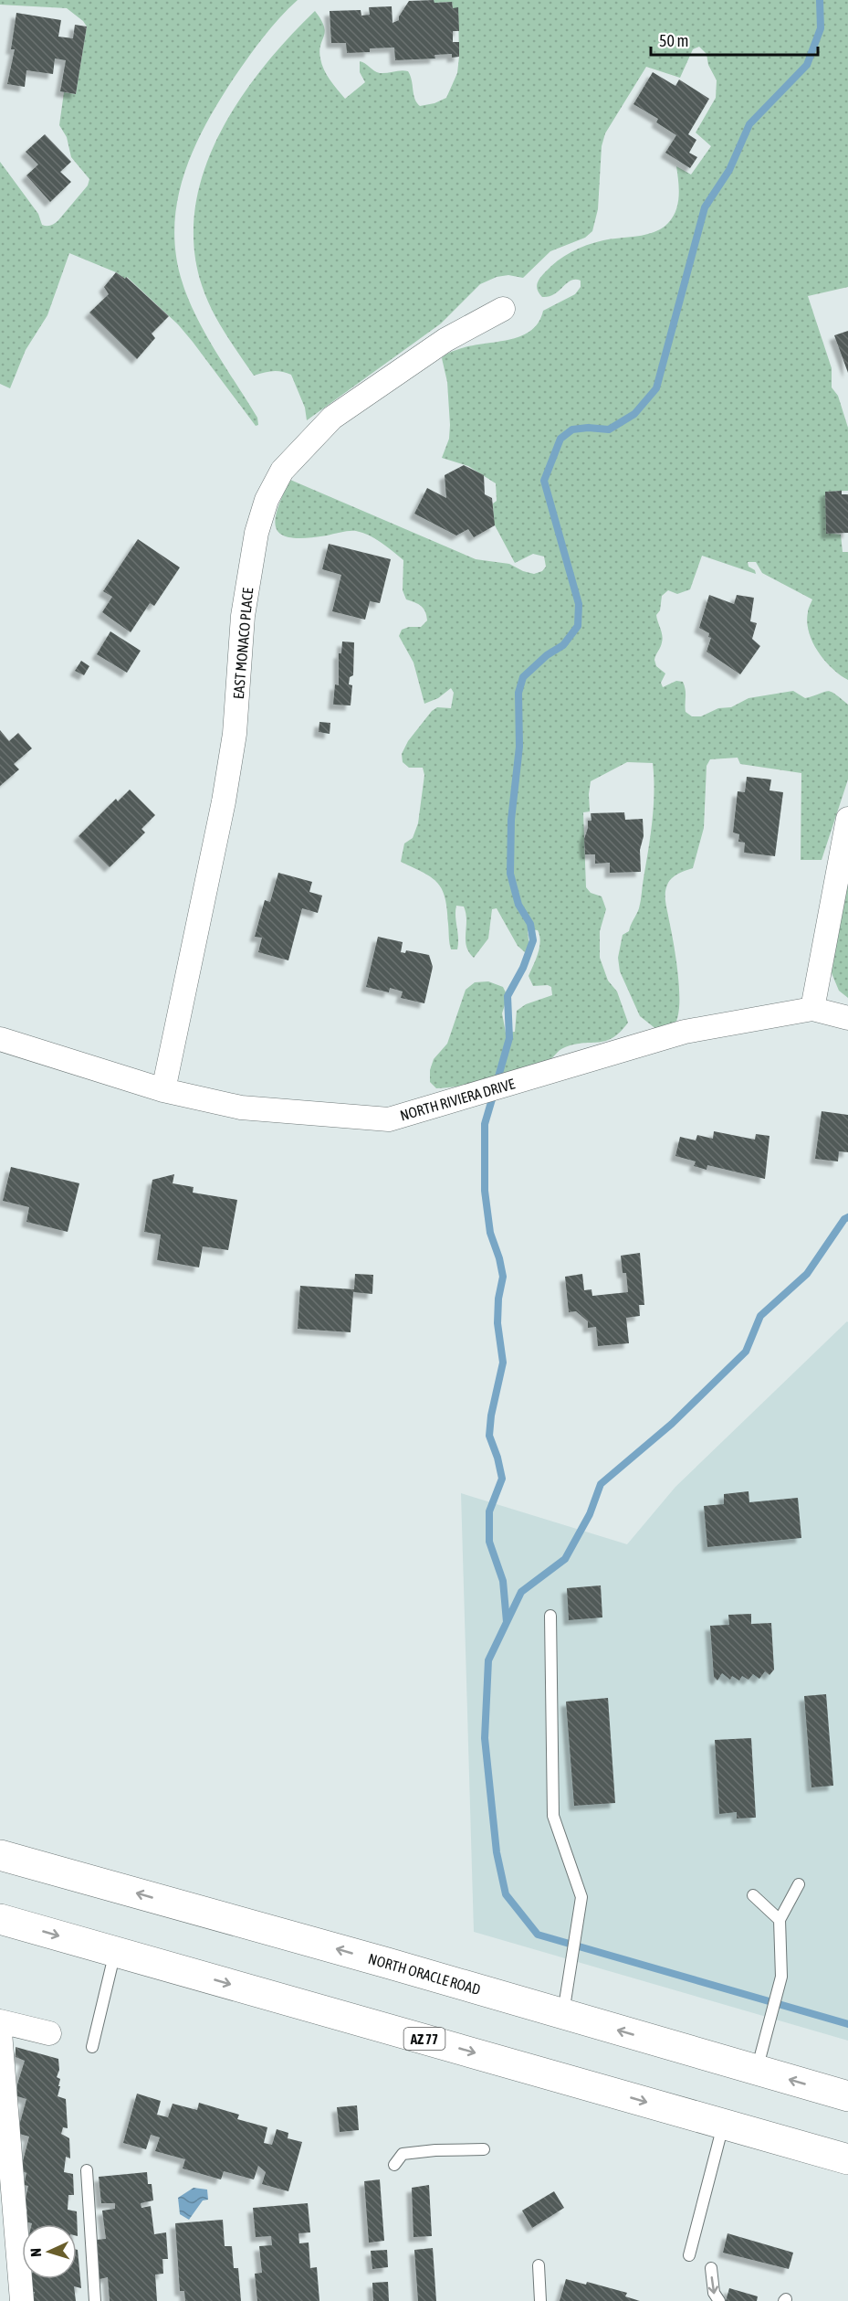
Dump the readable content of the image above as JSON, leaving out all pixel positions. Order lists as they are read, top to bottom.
{
  "streets": {
    "highway": ["NORTH ORACLE ROAD", "AZ 77"],
    "street": ["EAST MONACO PLACE", "NORTH RIVIERA DRIVE"]
  },
  "crossings": [
    ["EAST MONACO PLACE", "NORTH RIVIERA DRIVE"]
  ],
  "scale_bar": "50 m",
  "north": "left"
}
